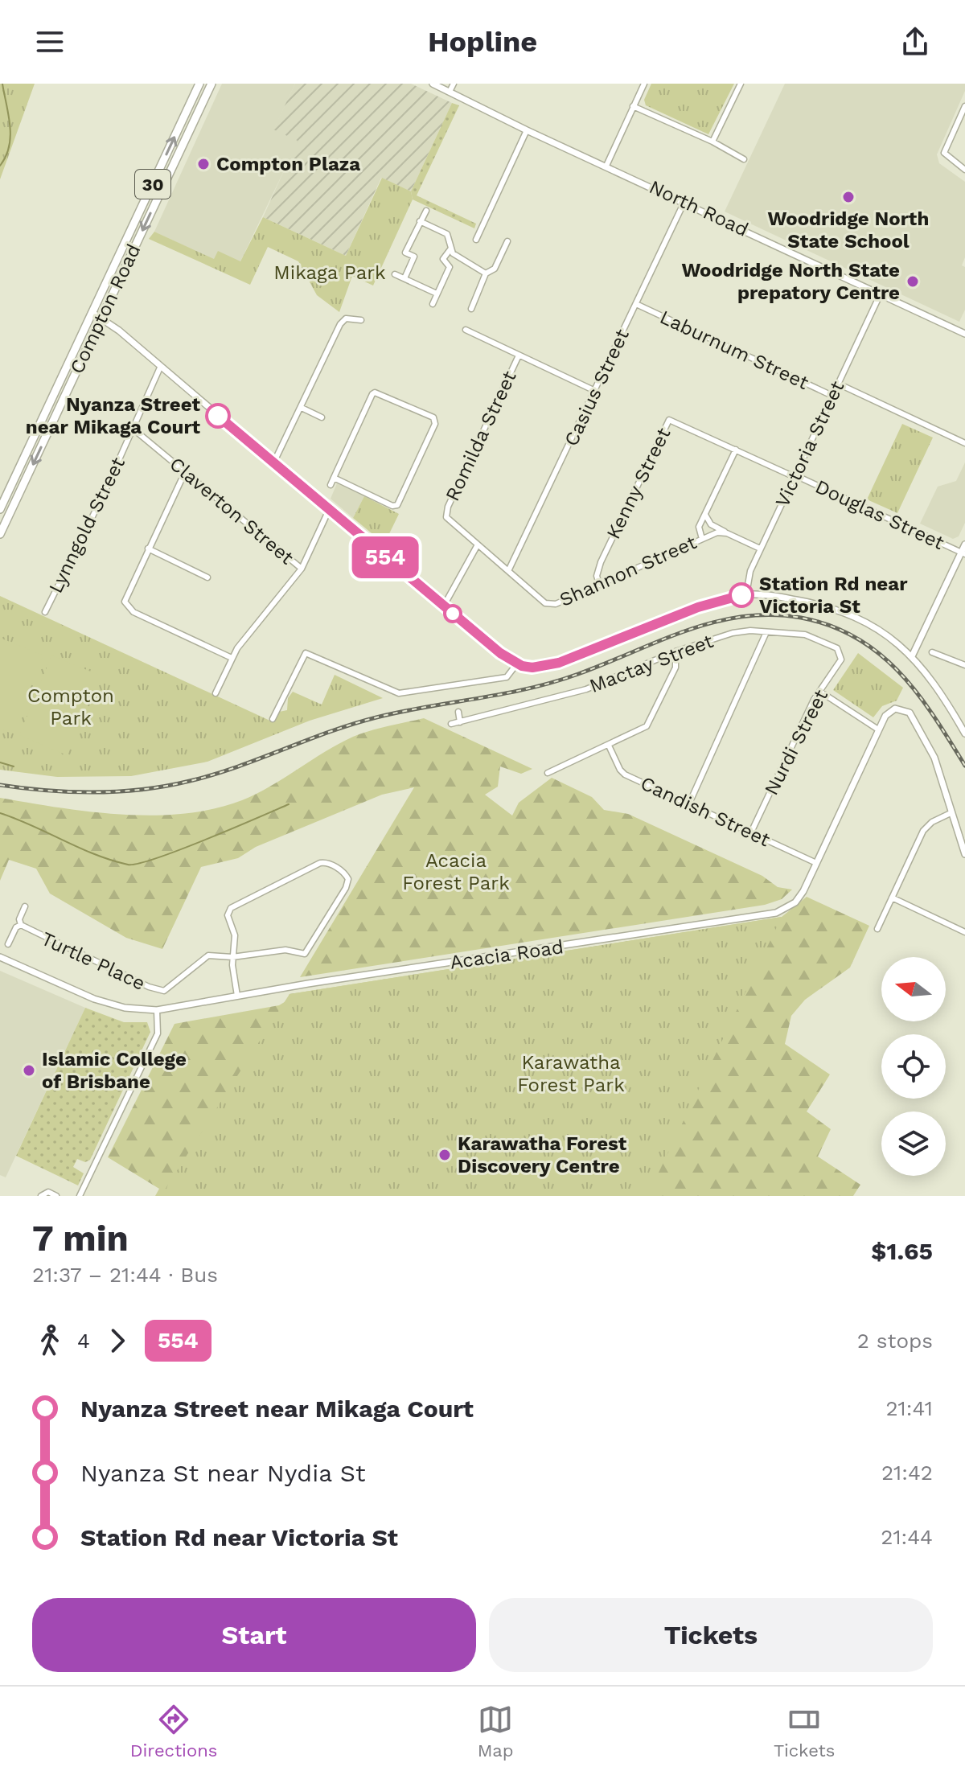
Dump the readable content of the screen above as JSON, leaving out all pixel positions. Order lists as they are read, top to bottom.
{
  "streets": {
    "main road": ["30", "Compton Road"],
    "street": [
      "North Road",
      "Laburnum Street",
      "Casius Street",
      "Romilda Street",
      "Victoria Street",
      "Kenny Street",
      "Claverton Street",
      "Douglas Street",
      "Lynngold Street",
      "Shannon Street",
      "Mactay Street",
      "Nurdi Street",
      "Candish Street",
      "Acacia Road",
      "Turtle Place"
    ]
  },
  "crossings": [
    ["North Road", "Casius Street"],
    ["North Road", "Victoria Street"],
    ["Laburnum Street", "Casius Street"],
    ["Laburnum Street", "Victoria Street"],
    ["Casius Street", "Shannon Street"],
    ["Romilda Street", "Shannon Street"],
    ["Victoria Street", "Douglas Street"],
    ["Kenny Street", "Douglas Street"],
    ["Kenny Street", "Shannon Street"],
    ["Claverton Street", "Lynngold Street"],
    ["Mactay Street", "Nurdi Street"],
    ["Nurdi Street", "Candish Street"],
    ["Candish Street", "Acacia Road"]
  ],
  "parks": [
    "Mikaga Park",
    "Compton Park",
    "Acacia Forest Park",
    "Karawatha Forest Park"
  ],
  "places": [
    "Compton Plaza",
    "Woodridge North State School",
    "Woodridge North State prepatory Centre",
    "Nyanza Street near Mikaga Court",
    "Station Rd near Victoria St",
    "Islamic College of Brisbane",
    "Karawatha Forest Discovery Centre"
  ],
  "lines": ["bus line 554"],
  "north": "left",
  "page": {
    "header": "Hopline",
    "on_map": "554",
    "heading": ["7 min", "21:37 – 21:44 · Bus", "$1.65"],
    "legs": ["4", "554", "2 stops"],
    "list": [
      {
        "name": "Nyanza Street near Mikaga Court",
        "value": "21:41"
      },
      {
        "name": "Nyanza St near Nydia St",
        "value": "21:42"
      },
      {
        "name": "Station Rd near Victoria St",
        "value": "21:44"
      }
    ],
    "buttons": ["Start", "Tickets"],
    "tabs": ["Directions", "Map", "Tickets"]
  }
}
